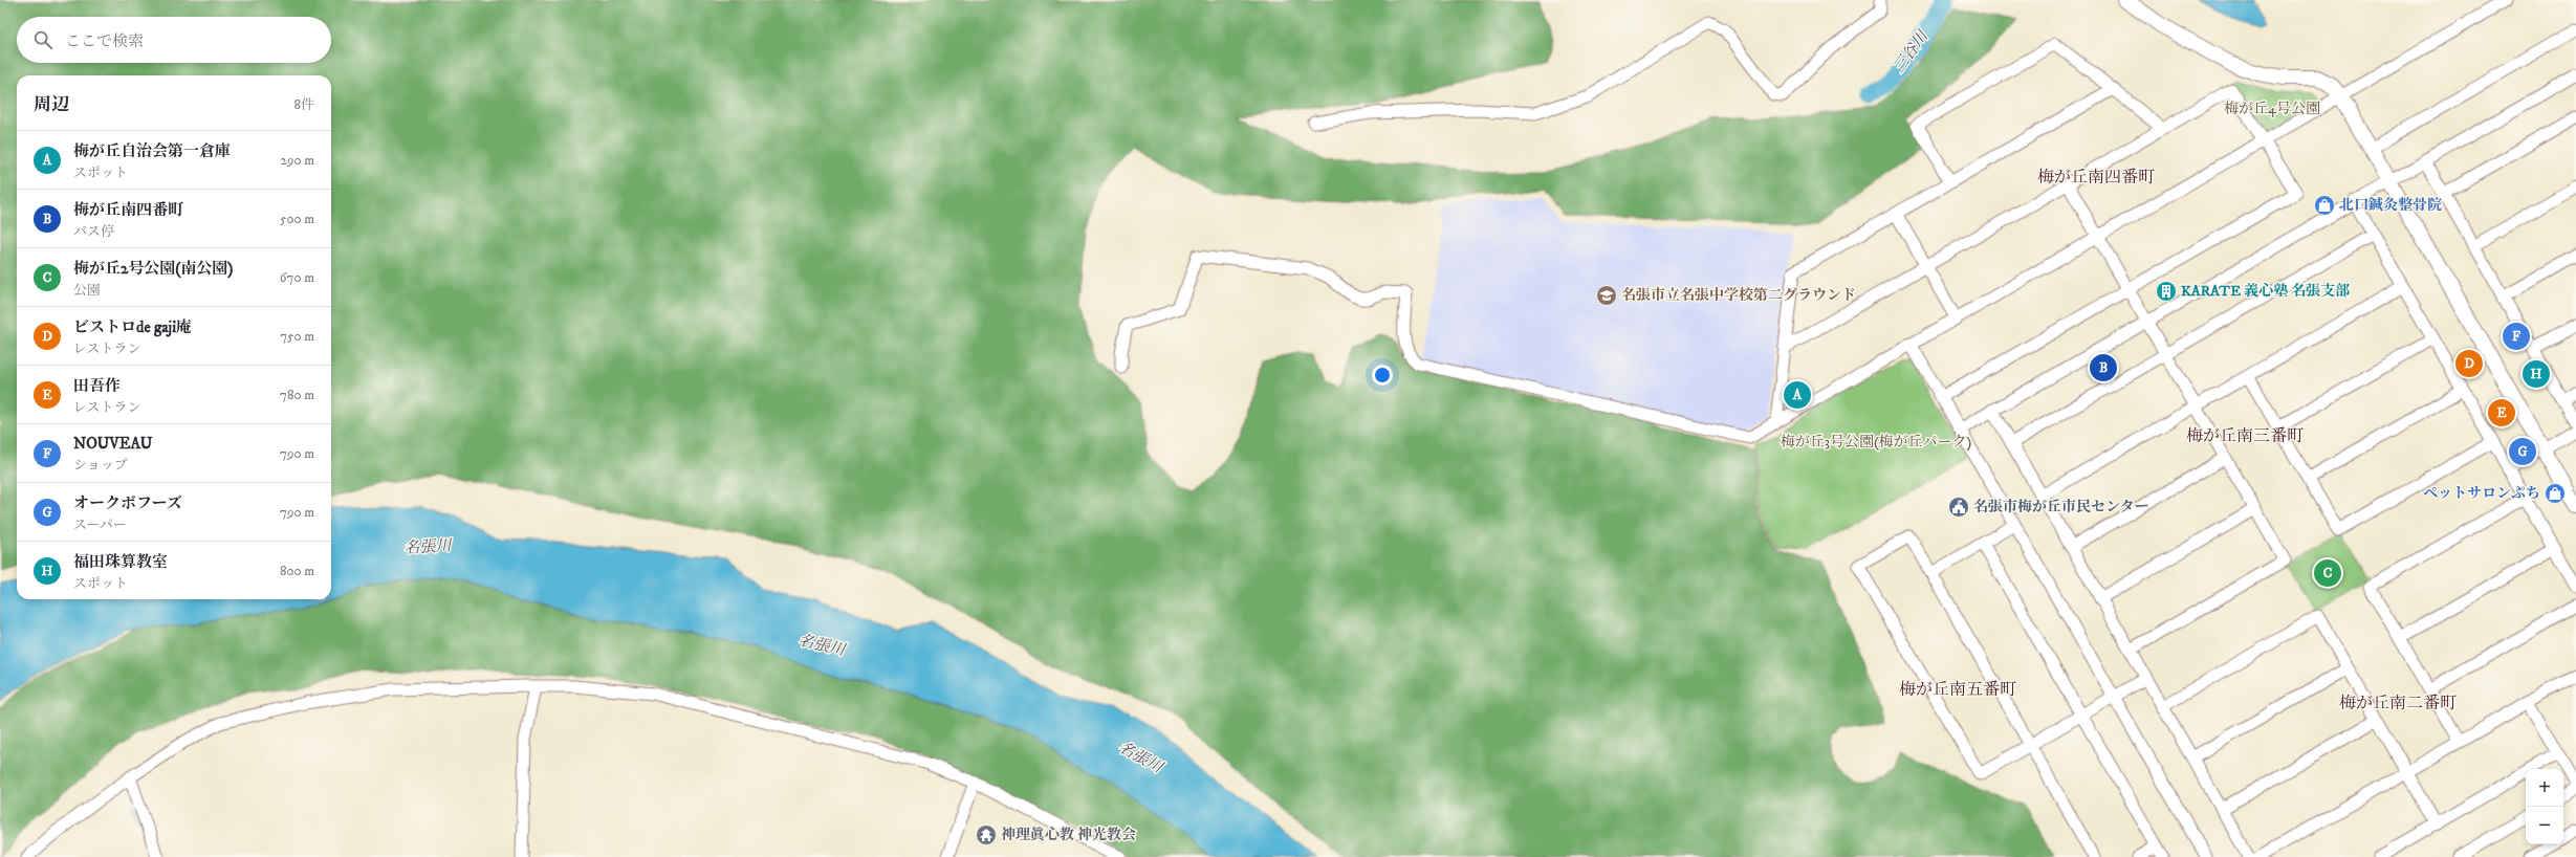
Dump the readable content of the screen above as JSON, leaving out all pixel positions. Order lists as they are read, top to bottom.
{
  "districts": [
    "梅が丘南四番町",
    "梅が丘南三番町",
    "梅が丘南五番町",
    "梅が丘南二番町"
  ],
  "water": ["三谷川", "名張川"],
  "parks": ["梅が丘4号公園", "梅が丘3号公園(梅が丘パーク)"],
  "places": {
    "shop": ["北口鍼灸整骨院", "ペットサロンぷち"],
    "building": ["KARATE 義心塾 名張支部"],
    "school or university": ["名張市立名張中学校第二グラウンド"],
    "public building": ["名張市梅が丘市民センター"],
    "temple": ["神理眞心教 神光教会"]
  },
  "page": {
    "search": "ここで検索",
    "heading": ["周辺", "8件"],
    "list": [
      {
        "mark": "A",
        "name": "梅が丘自治会第一倉庫",
        "note": "スポット",
        "value": "290 m"
      },
      {
        "mark": "B",
        "name": "梅が丘南四番町",
        "note": "バス停",
        "value": "500 m"
      },
      {
        "mark": "C",
        "name": "梅が丘2号公園(南公園)",
        "note": "公園",
        "value": "670 m"
      },
      {
        "mark": "D",
        "name": "ビストロde gaji庵",
        "note": "レストラン",
        "value": "750 m"
      },
      {
        "mark": "E",
        "name": "田吾作",
        "note": "レストラン",
        "value": "780 m"
      },
      {
        "mark": "F",
        "name": "NOUVEAU",
        "note": "ショップ",
        "value": "790 m"
      },
      {
        "mark": "G",
        "name": "オークボフーズ",
        "note": "スーパー",
        "value": "790 m"
      },
      {
        "mark": "H",
        "name": "福田珠算教室",
        "note": "スポット",
        "value": "800 m"
      }
    ],
    "pins": [
      "F",
      "D",
      "B",
      "H",
      "A",
      "E",
      "G",
      "C"
    ],
    "map_buttons": ["+", "−"]
  }
}
